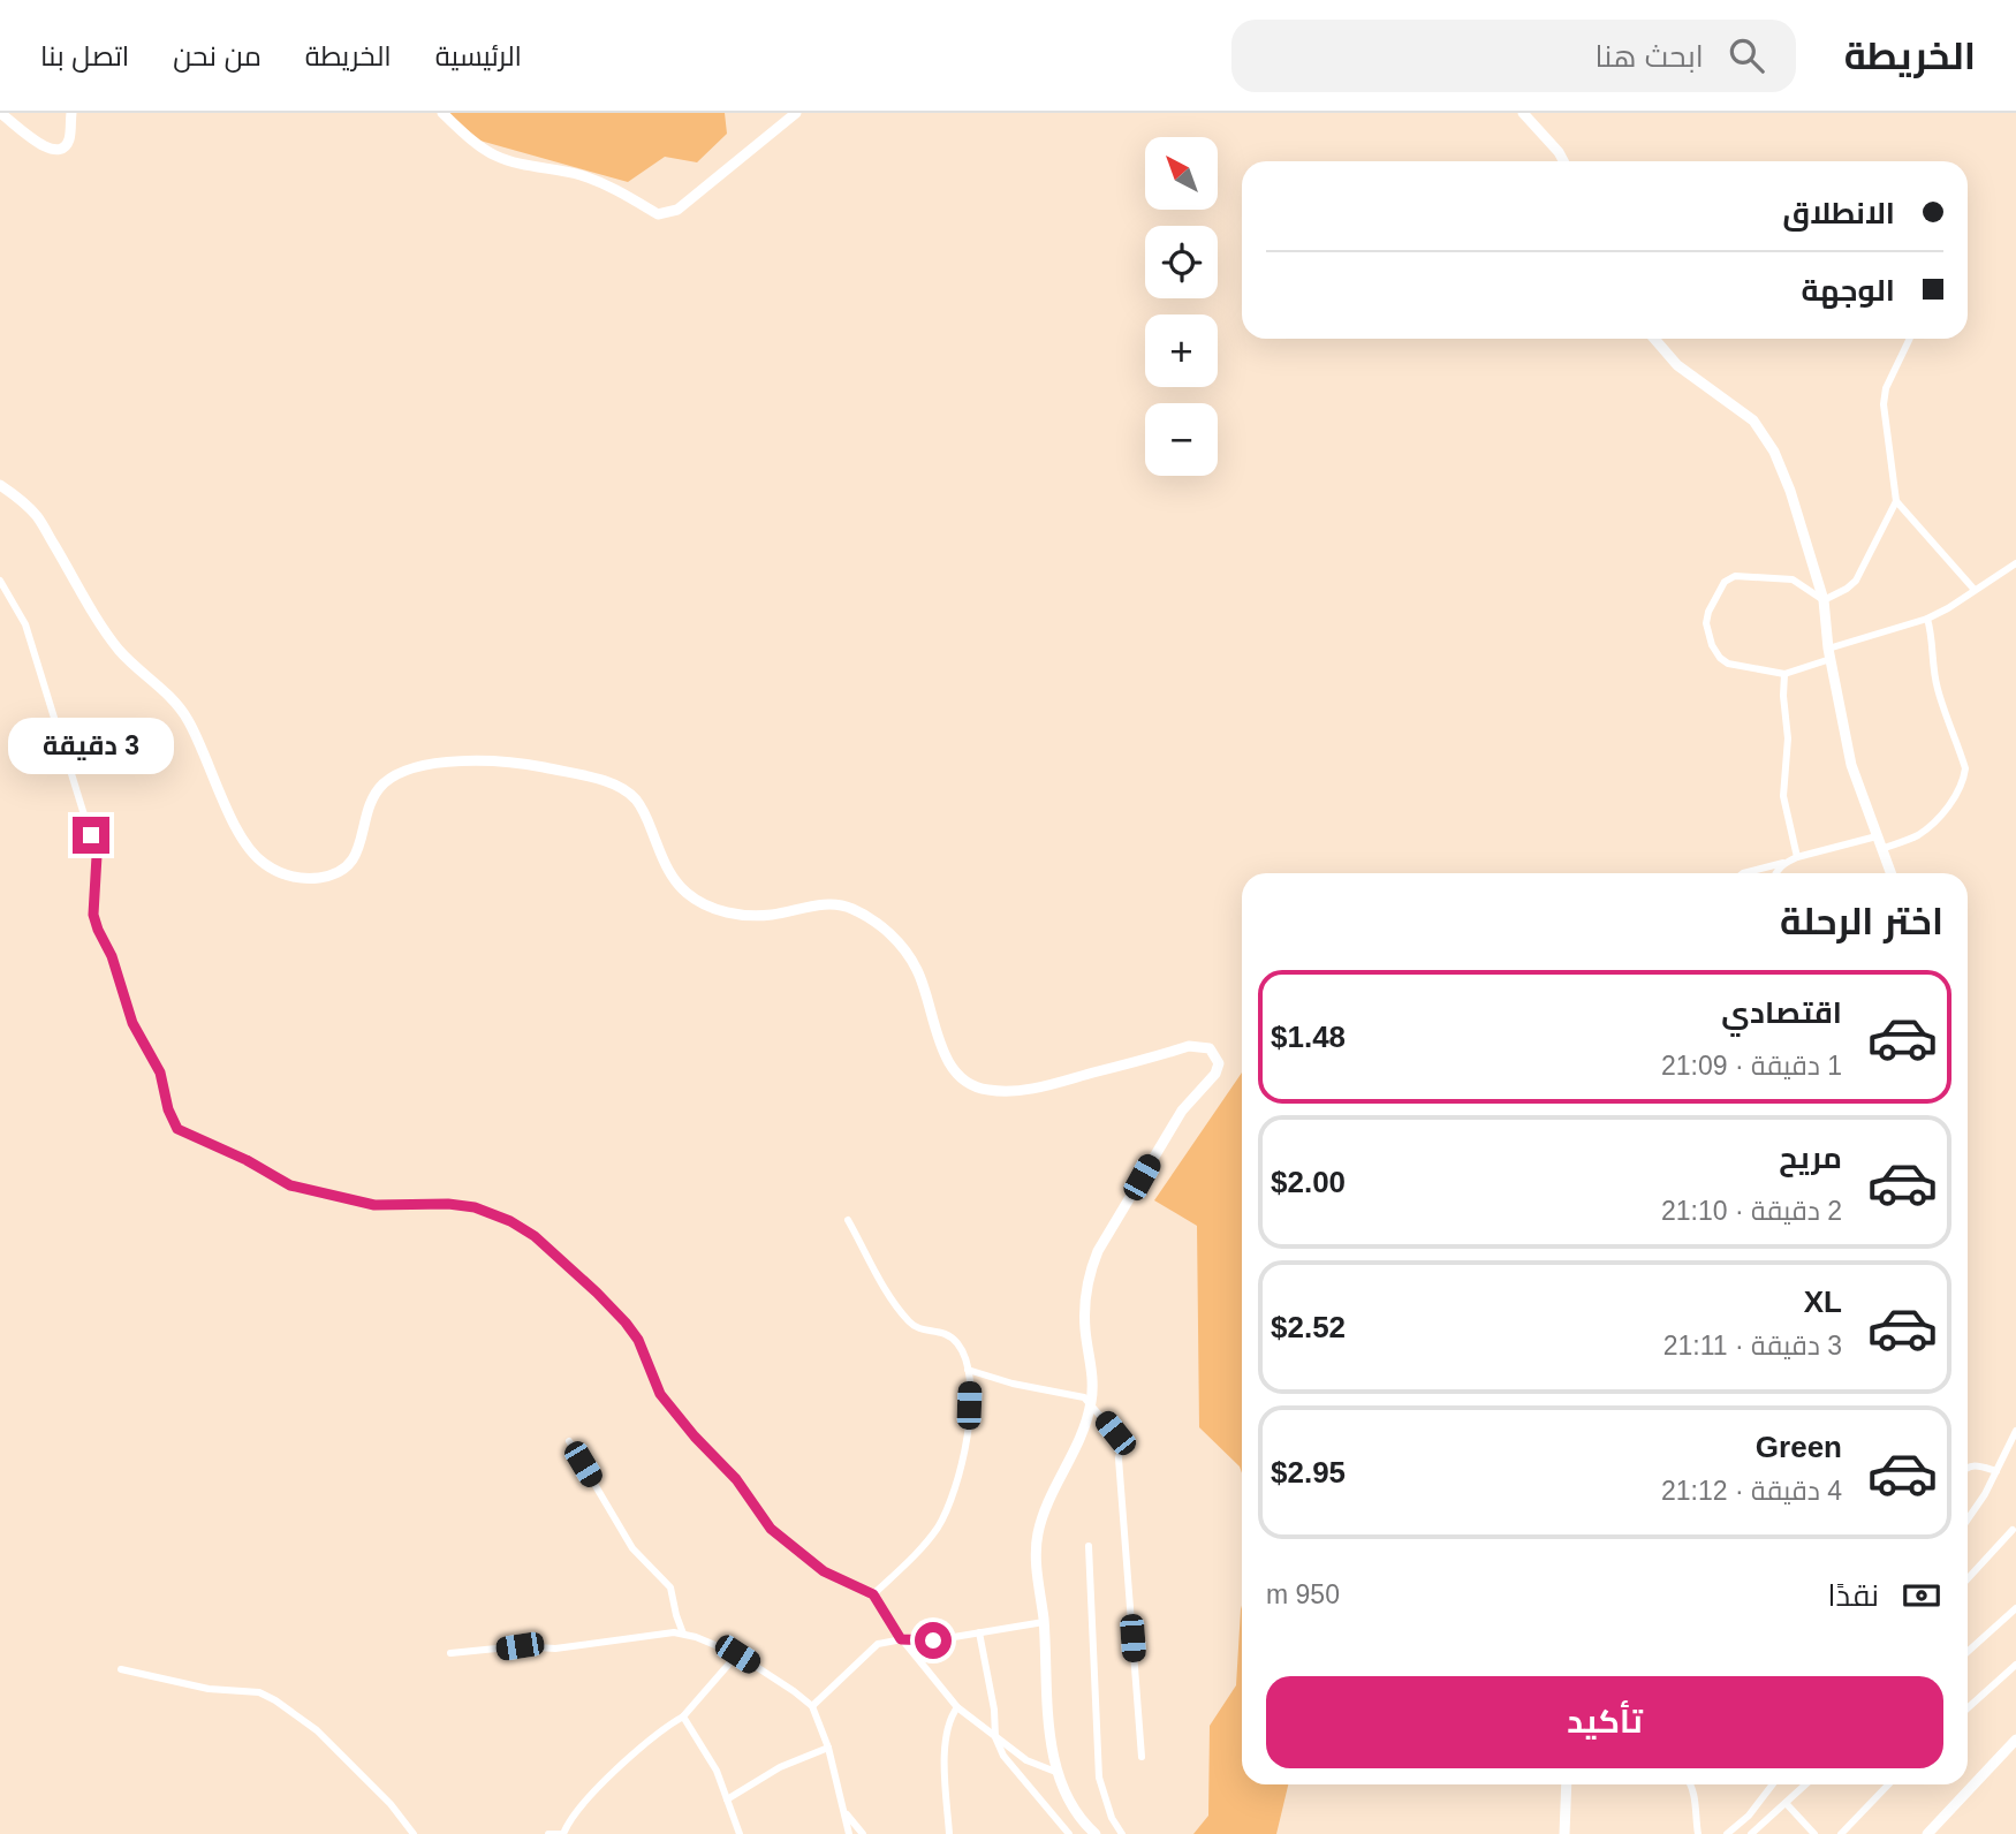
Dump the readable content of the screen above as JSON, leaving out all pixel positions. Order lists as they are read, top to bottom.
{
  "north": "top left",
  "page": {
    "header": "الخريطة",
    "search": "ابحث هنا",
    "nav": [
      "الرئيسية",
      "الخريطة",
      "من نحن",
      "اتصل بنا"
    ],
    "map_buttons": ["+", "−"],
    "banner": ["الانطلاق", "الوجهة"],
    "bubble": "3 دقيقة",
    "heading": "اختر الرحلة",
    "list": [
      {
        "name": "اقتصادي",
        "note": "1 دقيقة · 21:09",
        "value": "$1.48"
      },
      {
        "name": "مريح",
        "note": "2 دقيقة · 21:10",
        "value": "$2.00"
      },
      {
        "name": "XL",
        "note": "3 دقيقة · 21:11",
        "value": "$2.52"
      },
      {
        "name": "Green",
        "note": "4 دقيقة · 21:12",
        "value": "$2.95"
      }
    ],
    "pay": ["نقدًا", "950 m"],
    "buttons": "تأكيد"
  }
}
